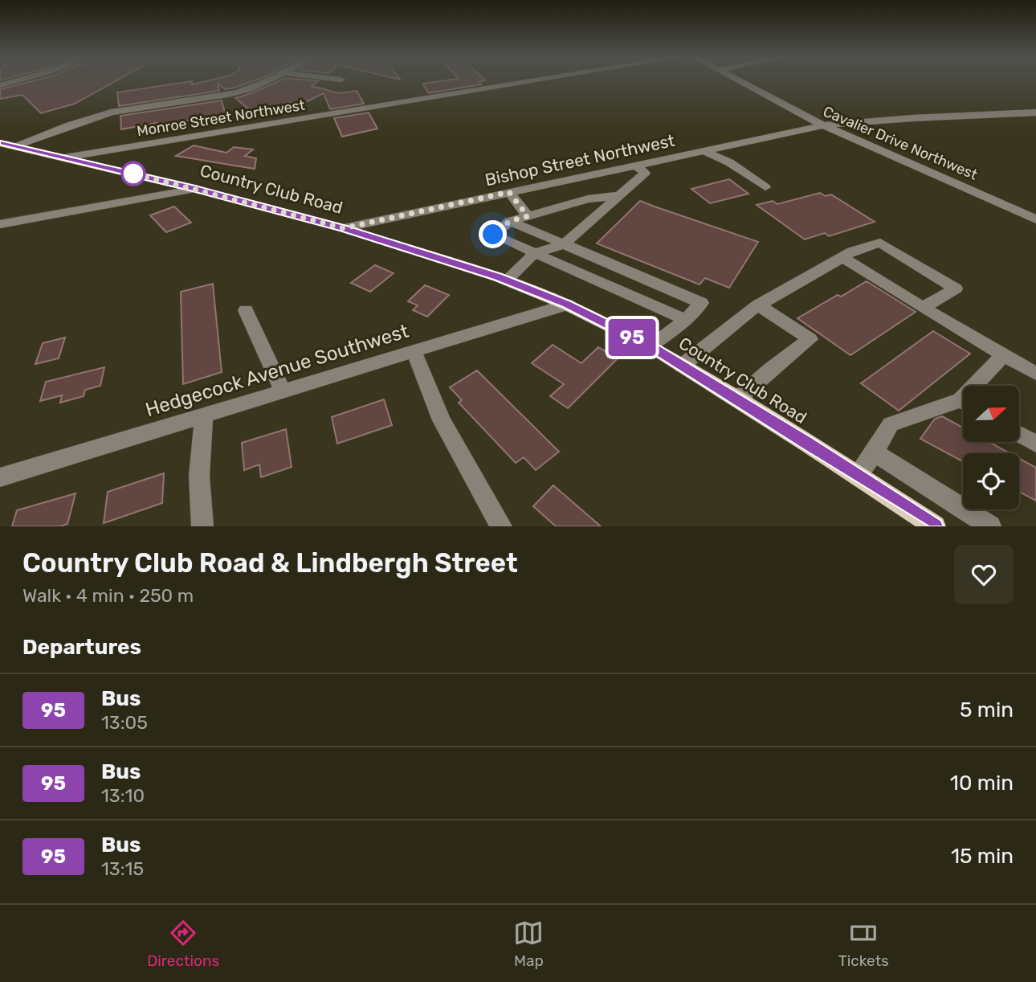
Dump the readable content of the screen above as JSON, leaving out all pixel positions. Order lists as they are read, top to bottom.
{
  "streets": {
    "main road": ["Country Club Road"],
    "street": [
      "Monroe Street Northwest",
      "Cavalier Drive Northwest",
      "Bishop Street Northwest",
      "Hedgecock Avenue Southwest"
    ]
  },
  "crossings": [
    ["Monroe Street Northwest", "Country Club Road"],
    ["Cavalier Drive Northwest", "Bishop Street Northwest"],
    ["Bishop Street Northwest", "Country Club Road"],
    ["Country Club Road", "Hedgecock Avenue Southwest"]
  ],
  "lines": ["bus line 95"],
  "north": "right",
  "page": {
    "on_map": "95",
    "heading": [
      ["Country Club Road & Lindbergh Street", "Walk · 4 min · 250 m"],
      "Departures"
    ],
    "list": [
      {
        "mark": "95",
        "name": "Bus",
        "note": "13:05",
        "value": "5 min"
      },
      {
        "mark": "95",
        "name": "Bus",
        "note": "13:10",
        "value": "10 min"
      },
      {
        "mark": "95",
        "name": "Bus",
        "note": "13:15",
        "value": "15 min"
      }
    ],
    "tabs": ["Directions", "Map", "Tickets"]
  }
}
